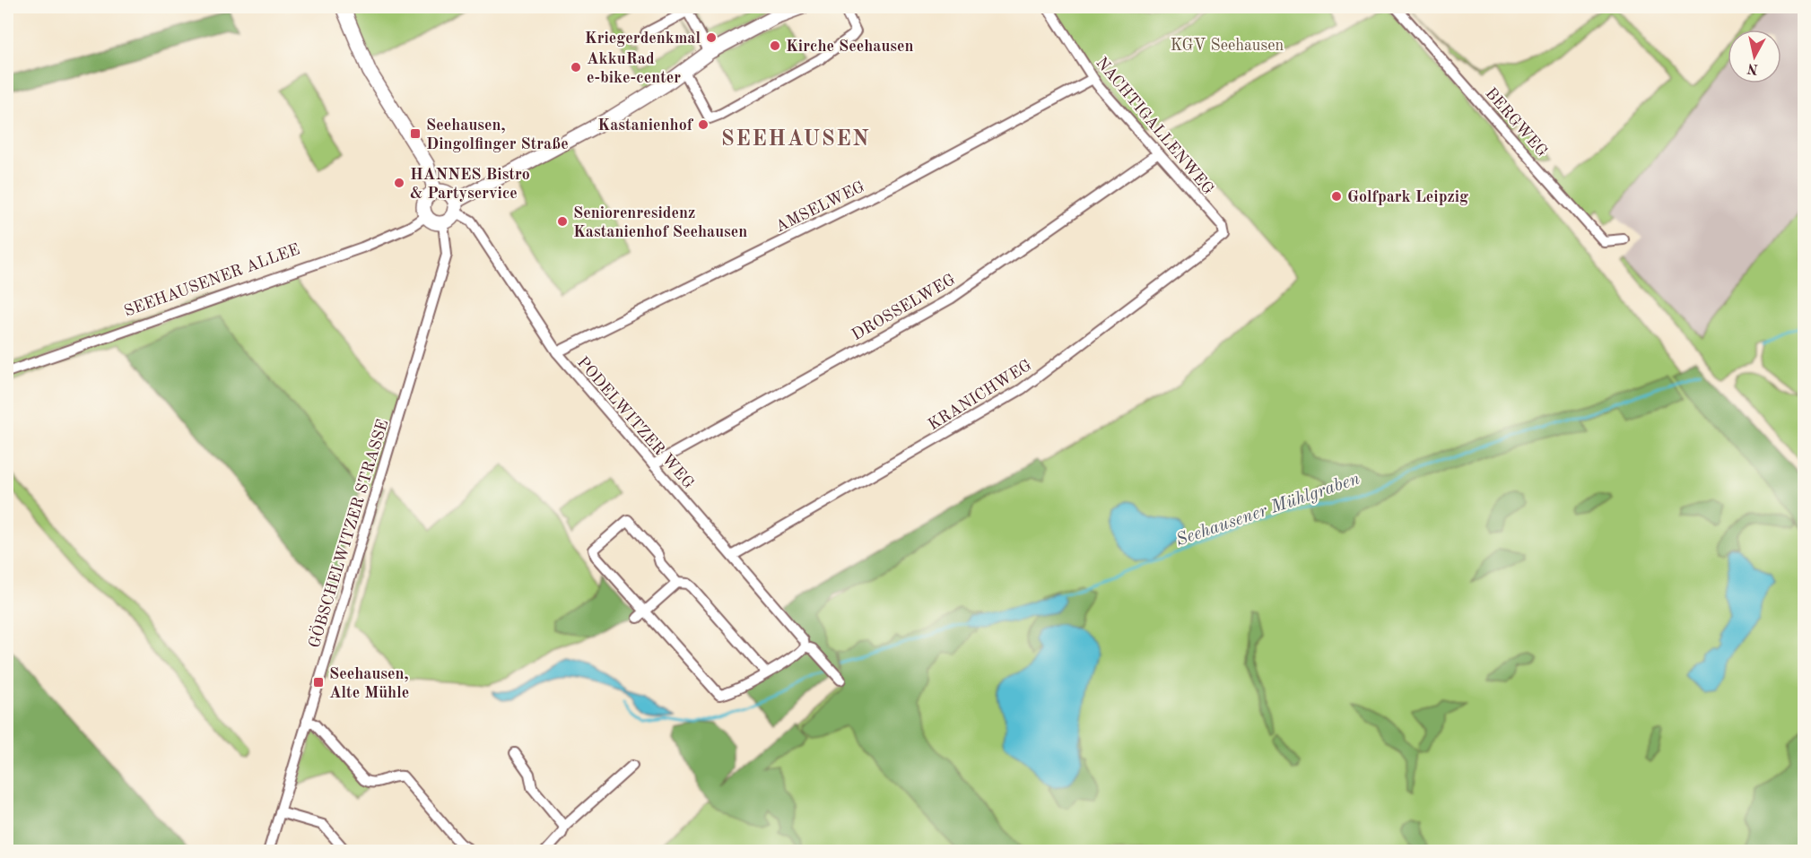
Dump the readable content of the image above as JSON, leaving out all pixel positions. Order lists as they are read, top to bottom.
{
  "streets": {
    "street": [
      "BERGWEG",
      "NACHTIGALLENWEG",
      "AMSELWEG",
      "SEEHAUSENER ALLEE",
      "DROSSELWEG",
      "KRANICHWEG",
      "PODELWITZER WEG",
      "GÖBSCHELWITZER STRASSE"
    ]
  },
  "crossings": [
    ["NACHTIGALLENWEG", "AMSELWEG"],
    ["NACHTIGALLENWEG", "DROSSELWEG"],
    ["NACHTIGALLENWEG", "KRANICHWEG"],
    ["AMSELWEG", "PODELWITZER WEG"],
    ["SEEHAUSENER ALLEE", "PODELWITZER WEG"],
    ["SEEHAUSENER ALLEE", "GÖBSCHELWITZER STRASSE"],
    ["DROSSELWEG", "PODELWITZER WEG"],
    ["KRANICHWEG", "PODELWITZER WEG"],
    ["PODELWITZER WEG", "GÖBSCHELWITZER STRASSE"]
  ],
  "districts": ["SEEHAUSEN"],
  "water": ["Seehausener Mühlgraben"],
  "parks": ["KGV Seehausen"],
  "places": {
    "other": [
      "Kriegerdenkmal",
      "Kirche Seehausen",
      "AkkuRad e-bike-center",
      "Kastanienhof",
      "HANNES Bistro & Partyservice",
      "Golfpark Leipzig",
      "Seniorenresidenz Kastanienhof Seehausen"
    ],
    "transit": ["Seehausen, Dingolfinger Straße", "Seehausen, Alte Mühle"]
  },
  "north": "bottom"
}
